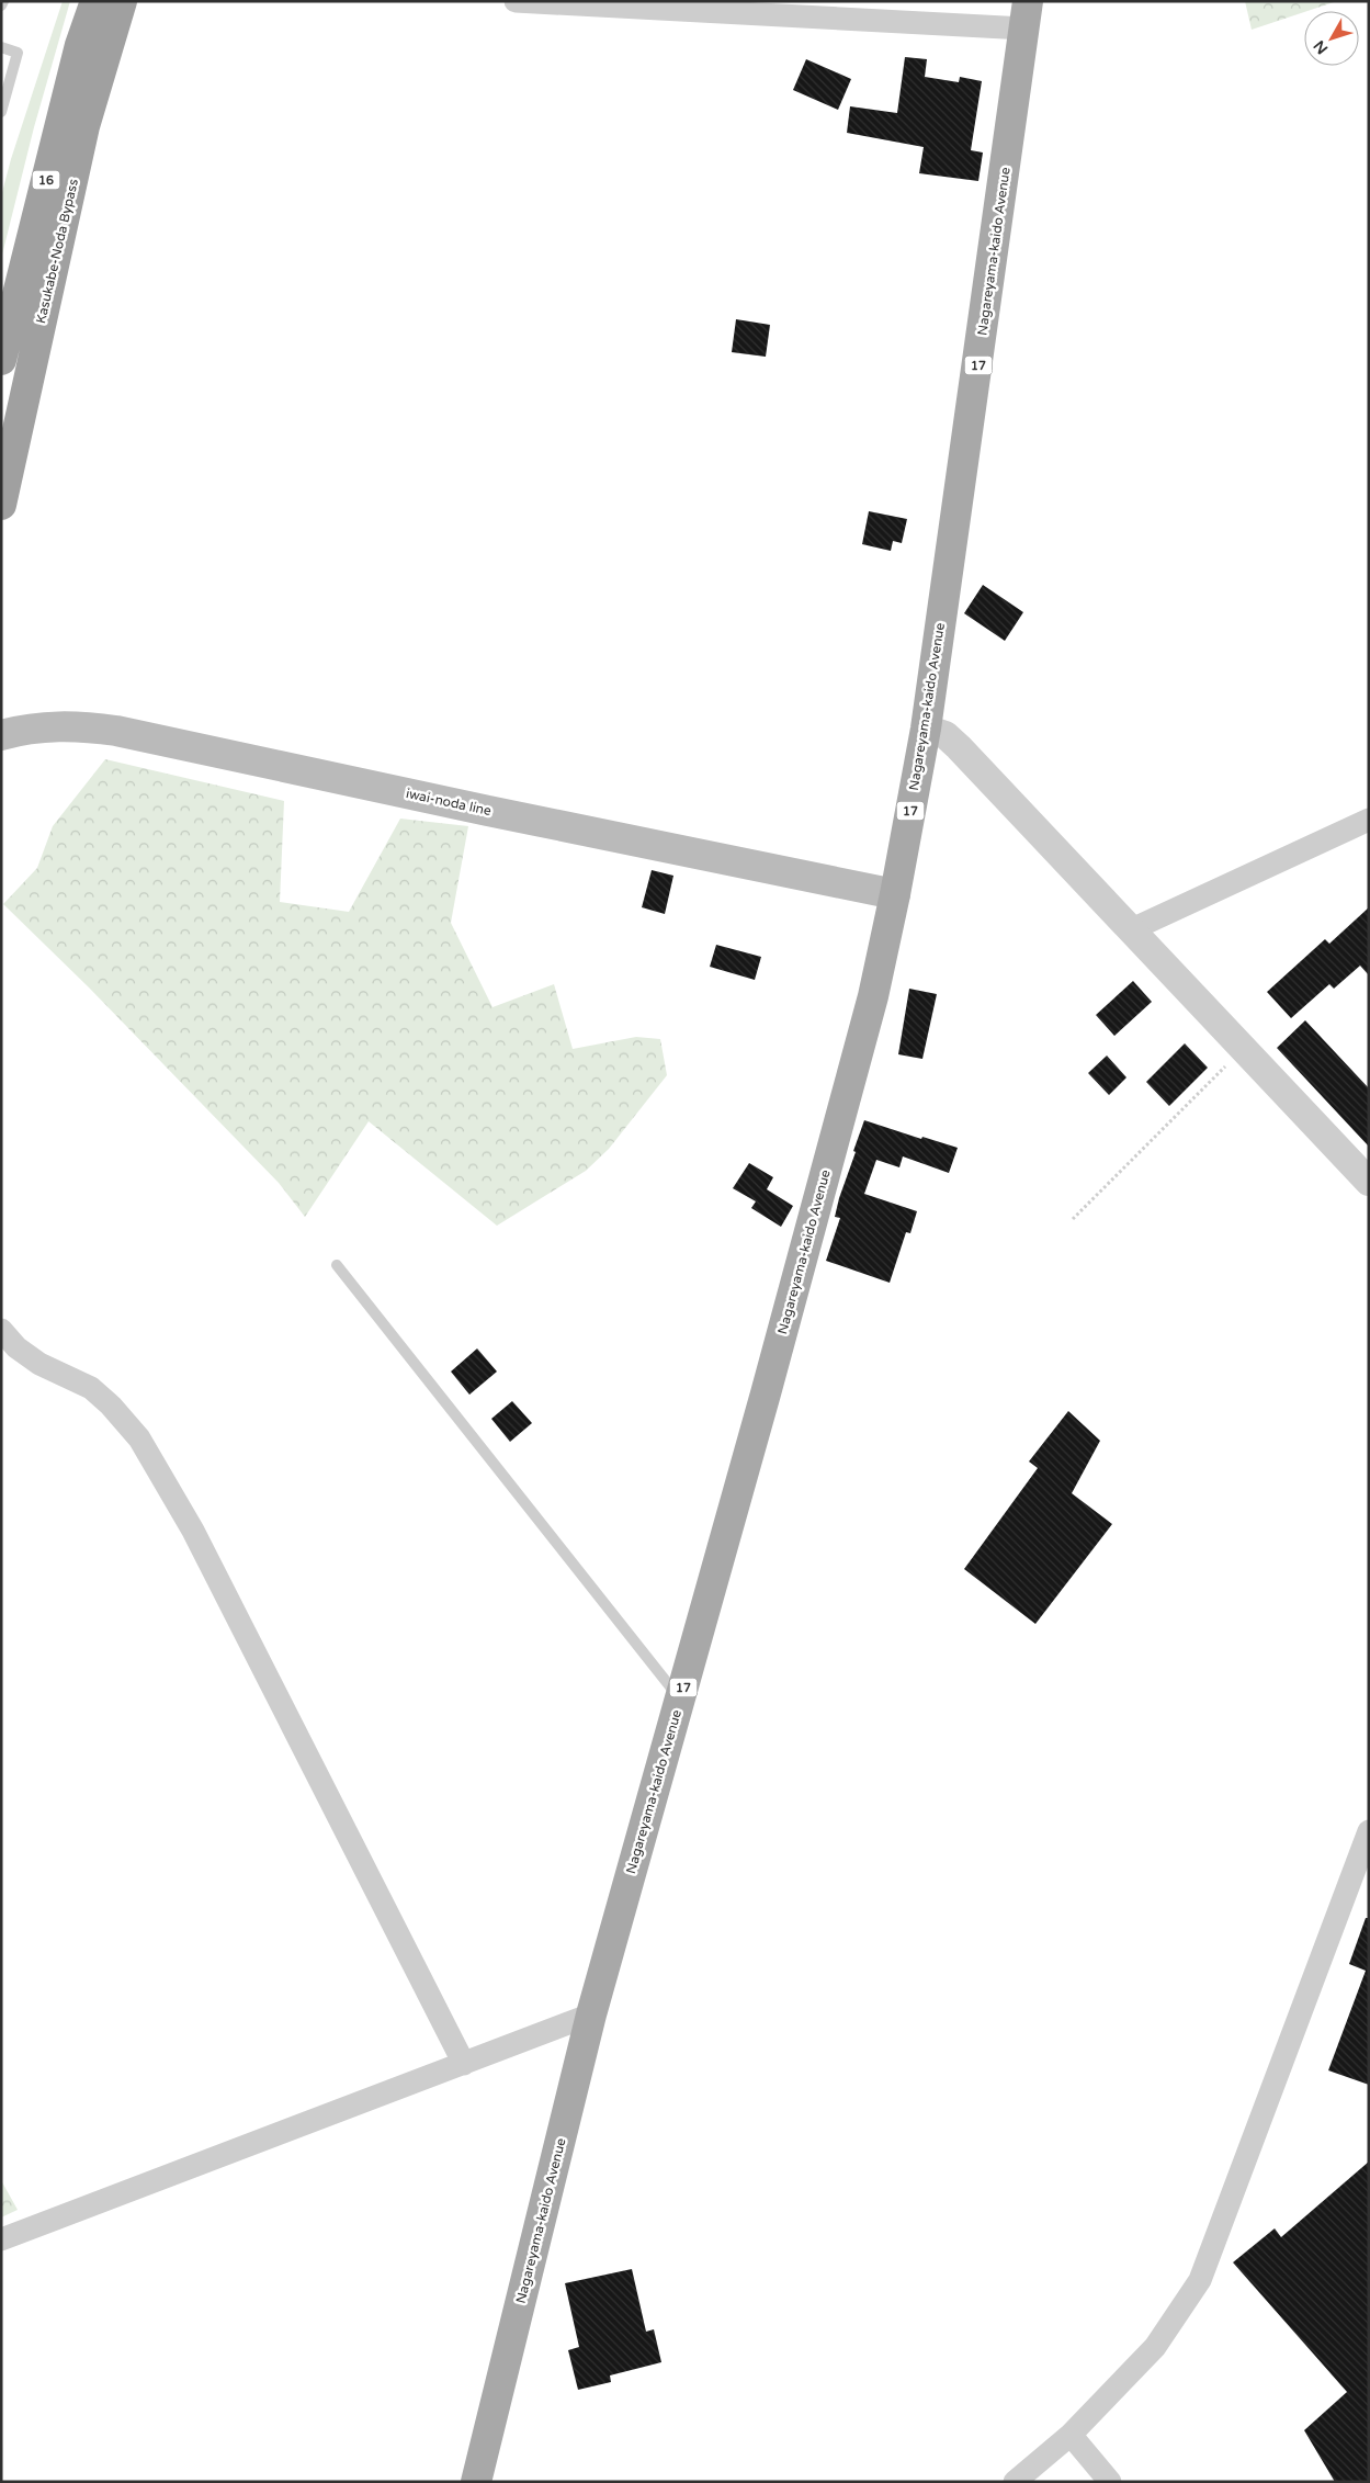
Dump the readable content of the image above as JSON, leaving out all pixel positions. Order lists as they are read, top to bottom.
{
  "streets": {
    "highway": ["16", "Kasukabe-Noda Bypass"],
    "main road": ["Nagareyama-kaido Avenue", "17", "iwai-noda line"]
  },
  "crossings": [
    ["Nagareyama-kaido Avenue", "iwai-noda line"]
  ],
  "north": "bottom left"
}
